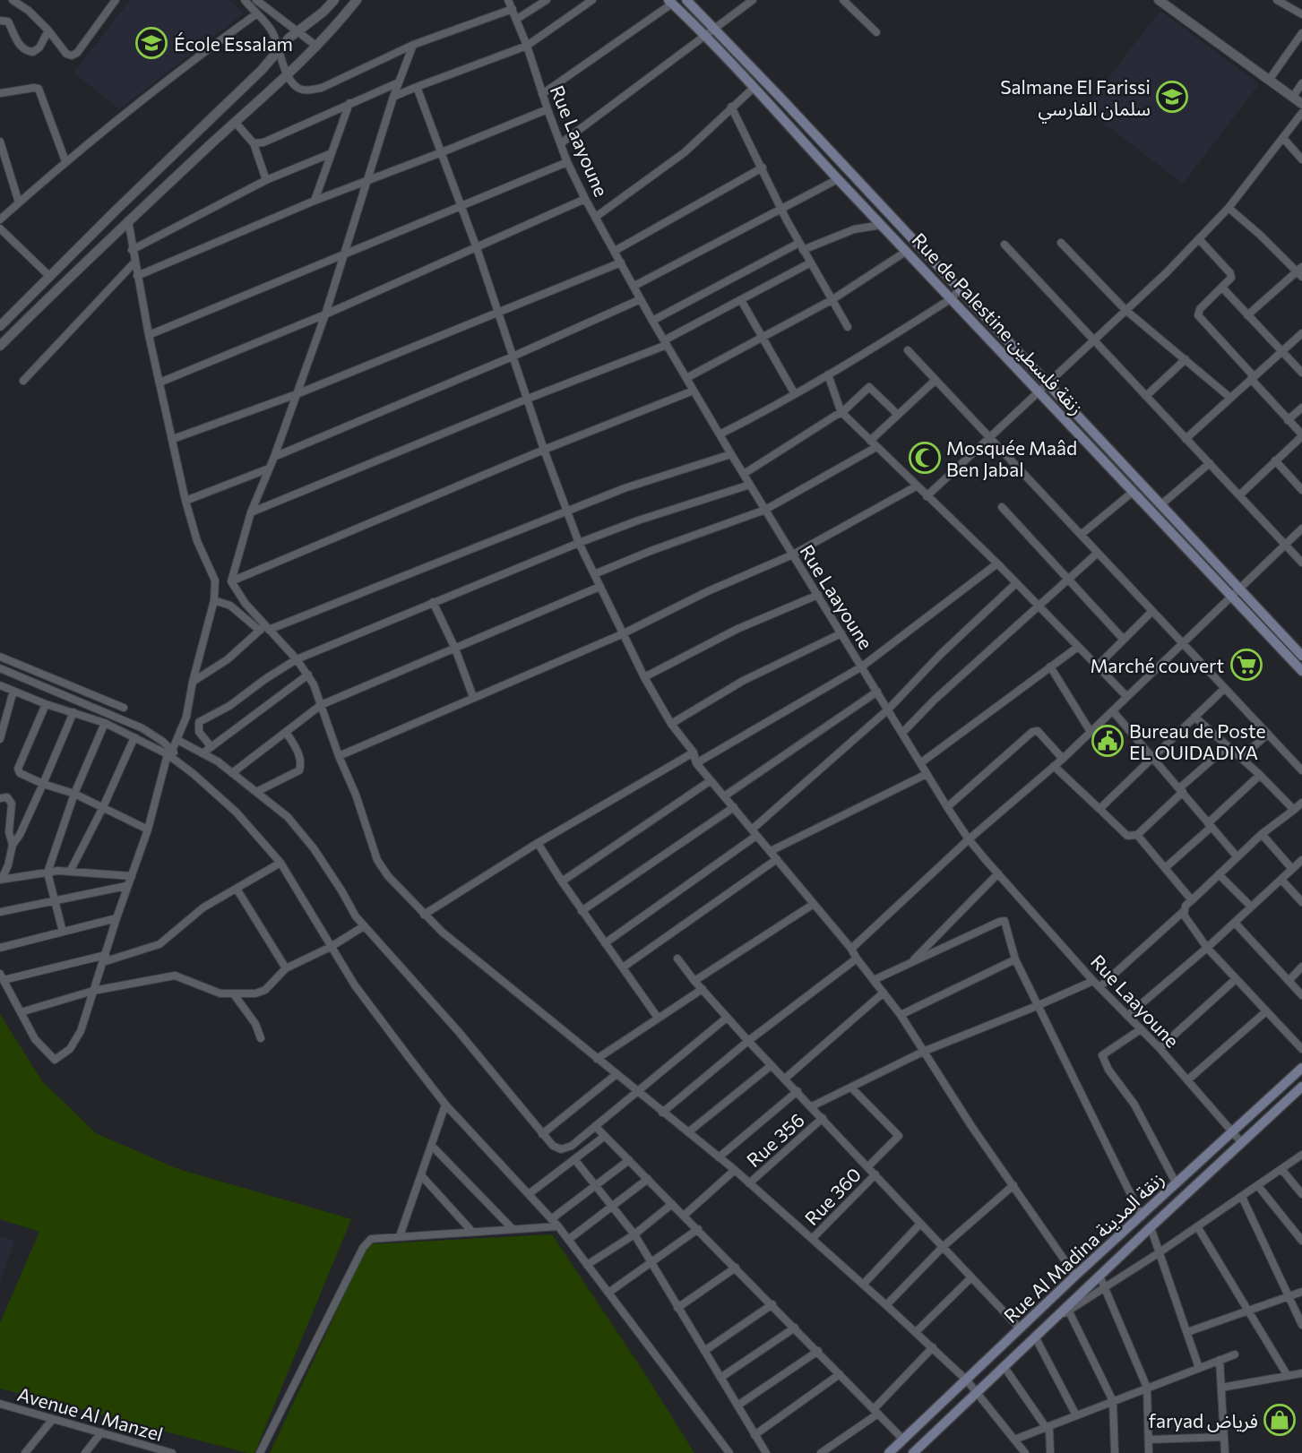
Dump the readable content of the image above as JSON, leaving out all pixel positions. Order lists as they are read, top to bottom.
{
  "streets": {
    "main road": ["Rue de Palestine زنقة فلسطين", "Rue Al Madina زنقة المدينة"],
    "street": [
      "Rue Laayoune",
      "Rue 356",
      "Rue 360",
      "Avenue Al Manzel"
    ]
  },
  "crossings": [
    ["Rue Laayoune", "Rue Al Madina زنقة المدينة"]
  ],
  "places": {
    "school or university": ["École Essalam", "Salmane El Farissi سلمان الفارسي"],
    "mosque": ["Mosquée Maâd Ben Jabal"],
    "supermarket": ["Marché couvert"],
    "public building": ["Bureau de Poste EL OUIDADIYA"],
    "shop": ["faryad فرياض"]
  }
}
